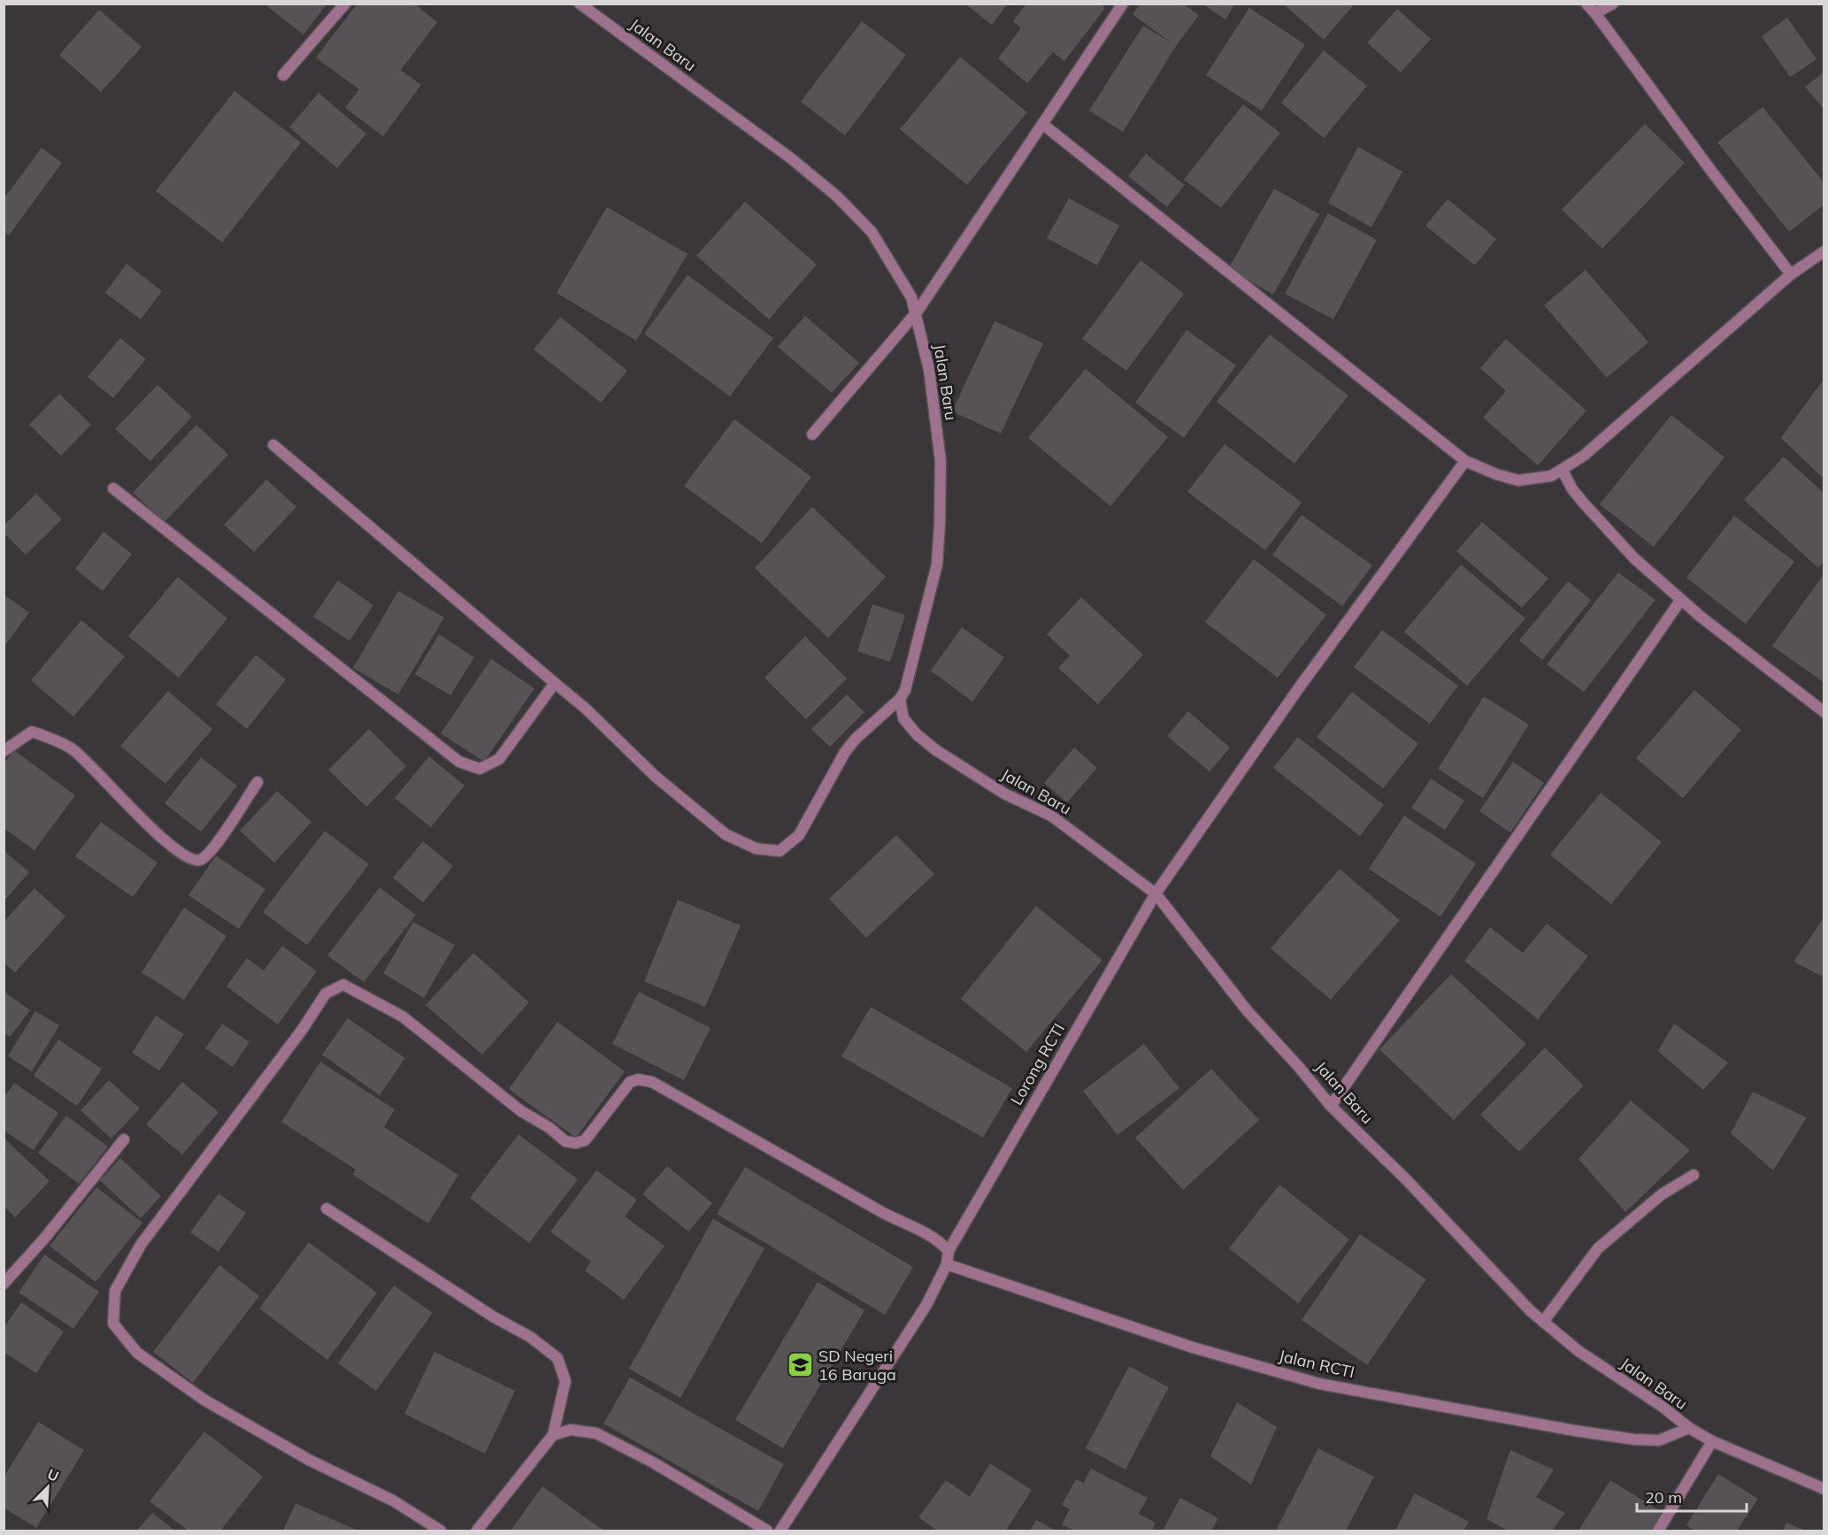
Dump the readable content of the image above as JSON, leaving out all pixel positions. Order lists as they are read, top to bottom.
{
  "streets": {
    "street": ["Jalan Baru", "Lorong RCTI", "Jalan RCTI"]
  },
  "crossings": [
    ["Jalan Baru", "Lorong RCTI"],
    ["Jalan Baru", "Jalan RCTI"]
  ],
  "places": {
    "school or university": ["SD Negeri 16 Baruga"]
  },
  "scale_bar": "20 m",
  "north": "top right"
}
